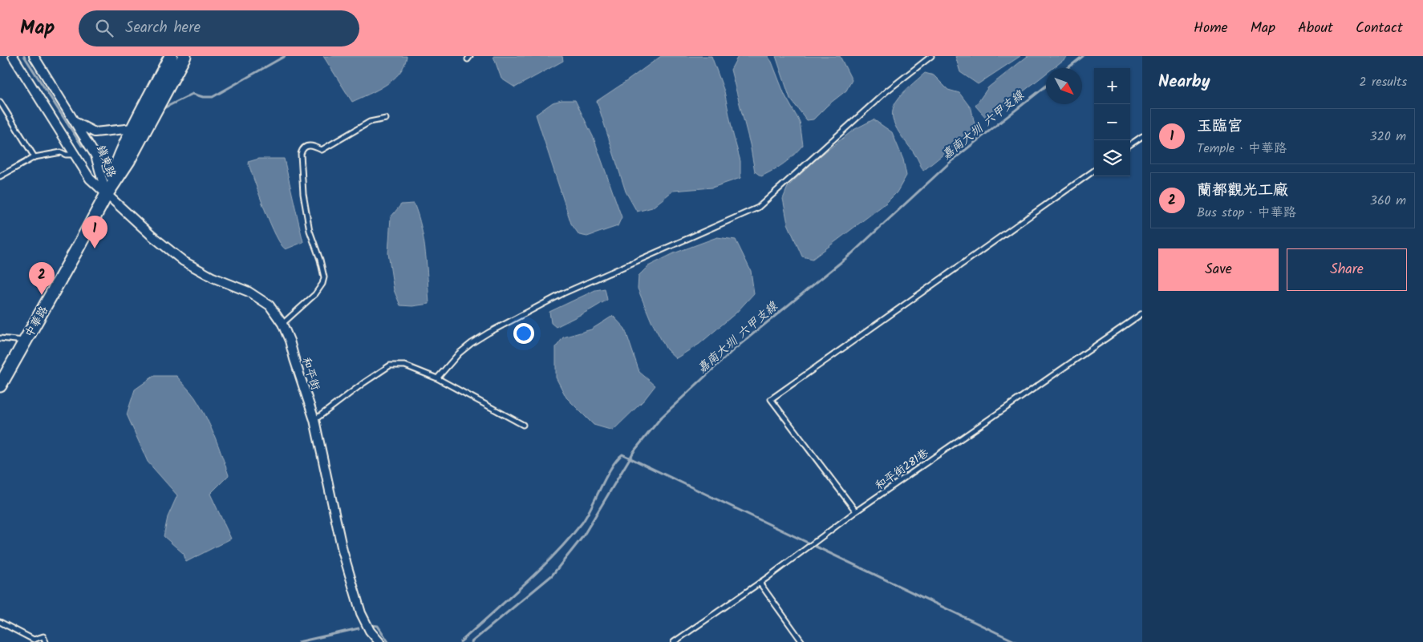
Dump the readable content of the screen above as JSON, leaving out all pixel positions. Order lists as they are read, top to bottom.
{
  "streets": {
    "street": ["鎮東路", "中華路", "和平街"],
    "lane": ["和平街281巷"]
  },
  "crossings": [
    ["鎮東路", "中華路"],
    ["鎮東路", "和平街"],
    ["中華路", "和平街"]
  ],
  "water": ["嘉南大圳 六甲支線"],
  "north": "bottom right",
  "page": {
    "header": "Map",
    "search": "Search here",
    "nav": [
      "Home",
      "Map",
      "About",
      "Contact"
    ],
    "heading": ["Nearby", "2 results"],
    "map_buttons": ["+", "−"],
    "list": [
      {
        "mark": "1",
        "name": "玉臨宮",
        "note": "Temple · 中華路",
        "value": "320 m"
      },
      {
        "mark": "2",
        "name": "蘭都觀光工廠",
        "note": "Bus stop · 中華路",
        "value": "360 m"
      }
    ],
    "pins": ["1", "2"],
    "buttons": ["Save", "Share"]
  }
}
